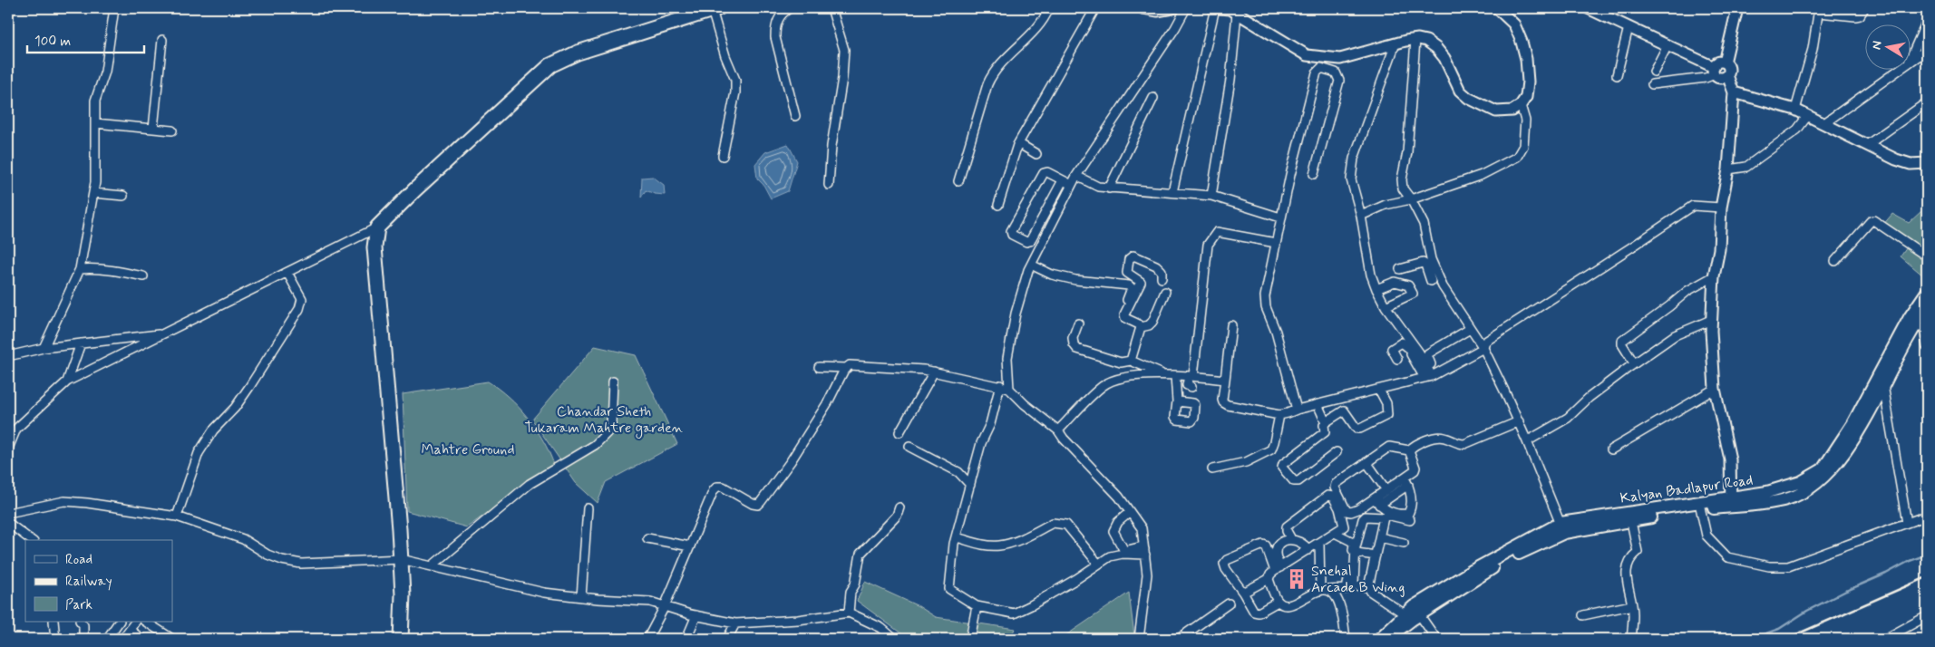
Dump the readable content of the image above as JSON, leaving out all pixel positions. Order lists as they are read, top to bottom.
{
  "parks": ["Chandar Sheth Tukaram Mahtre garden", "Mahtre Ground"],
  "places": {
    "building": ["Snehal Arcade B Wing"]
  },
  "legend": ["Road", "Railway", "Park"],
  "scale_bar": "100 m",
  "north": "left"
}
